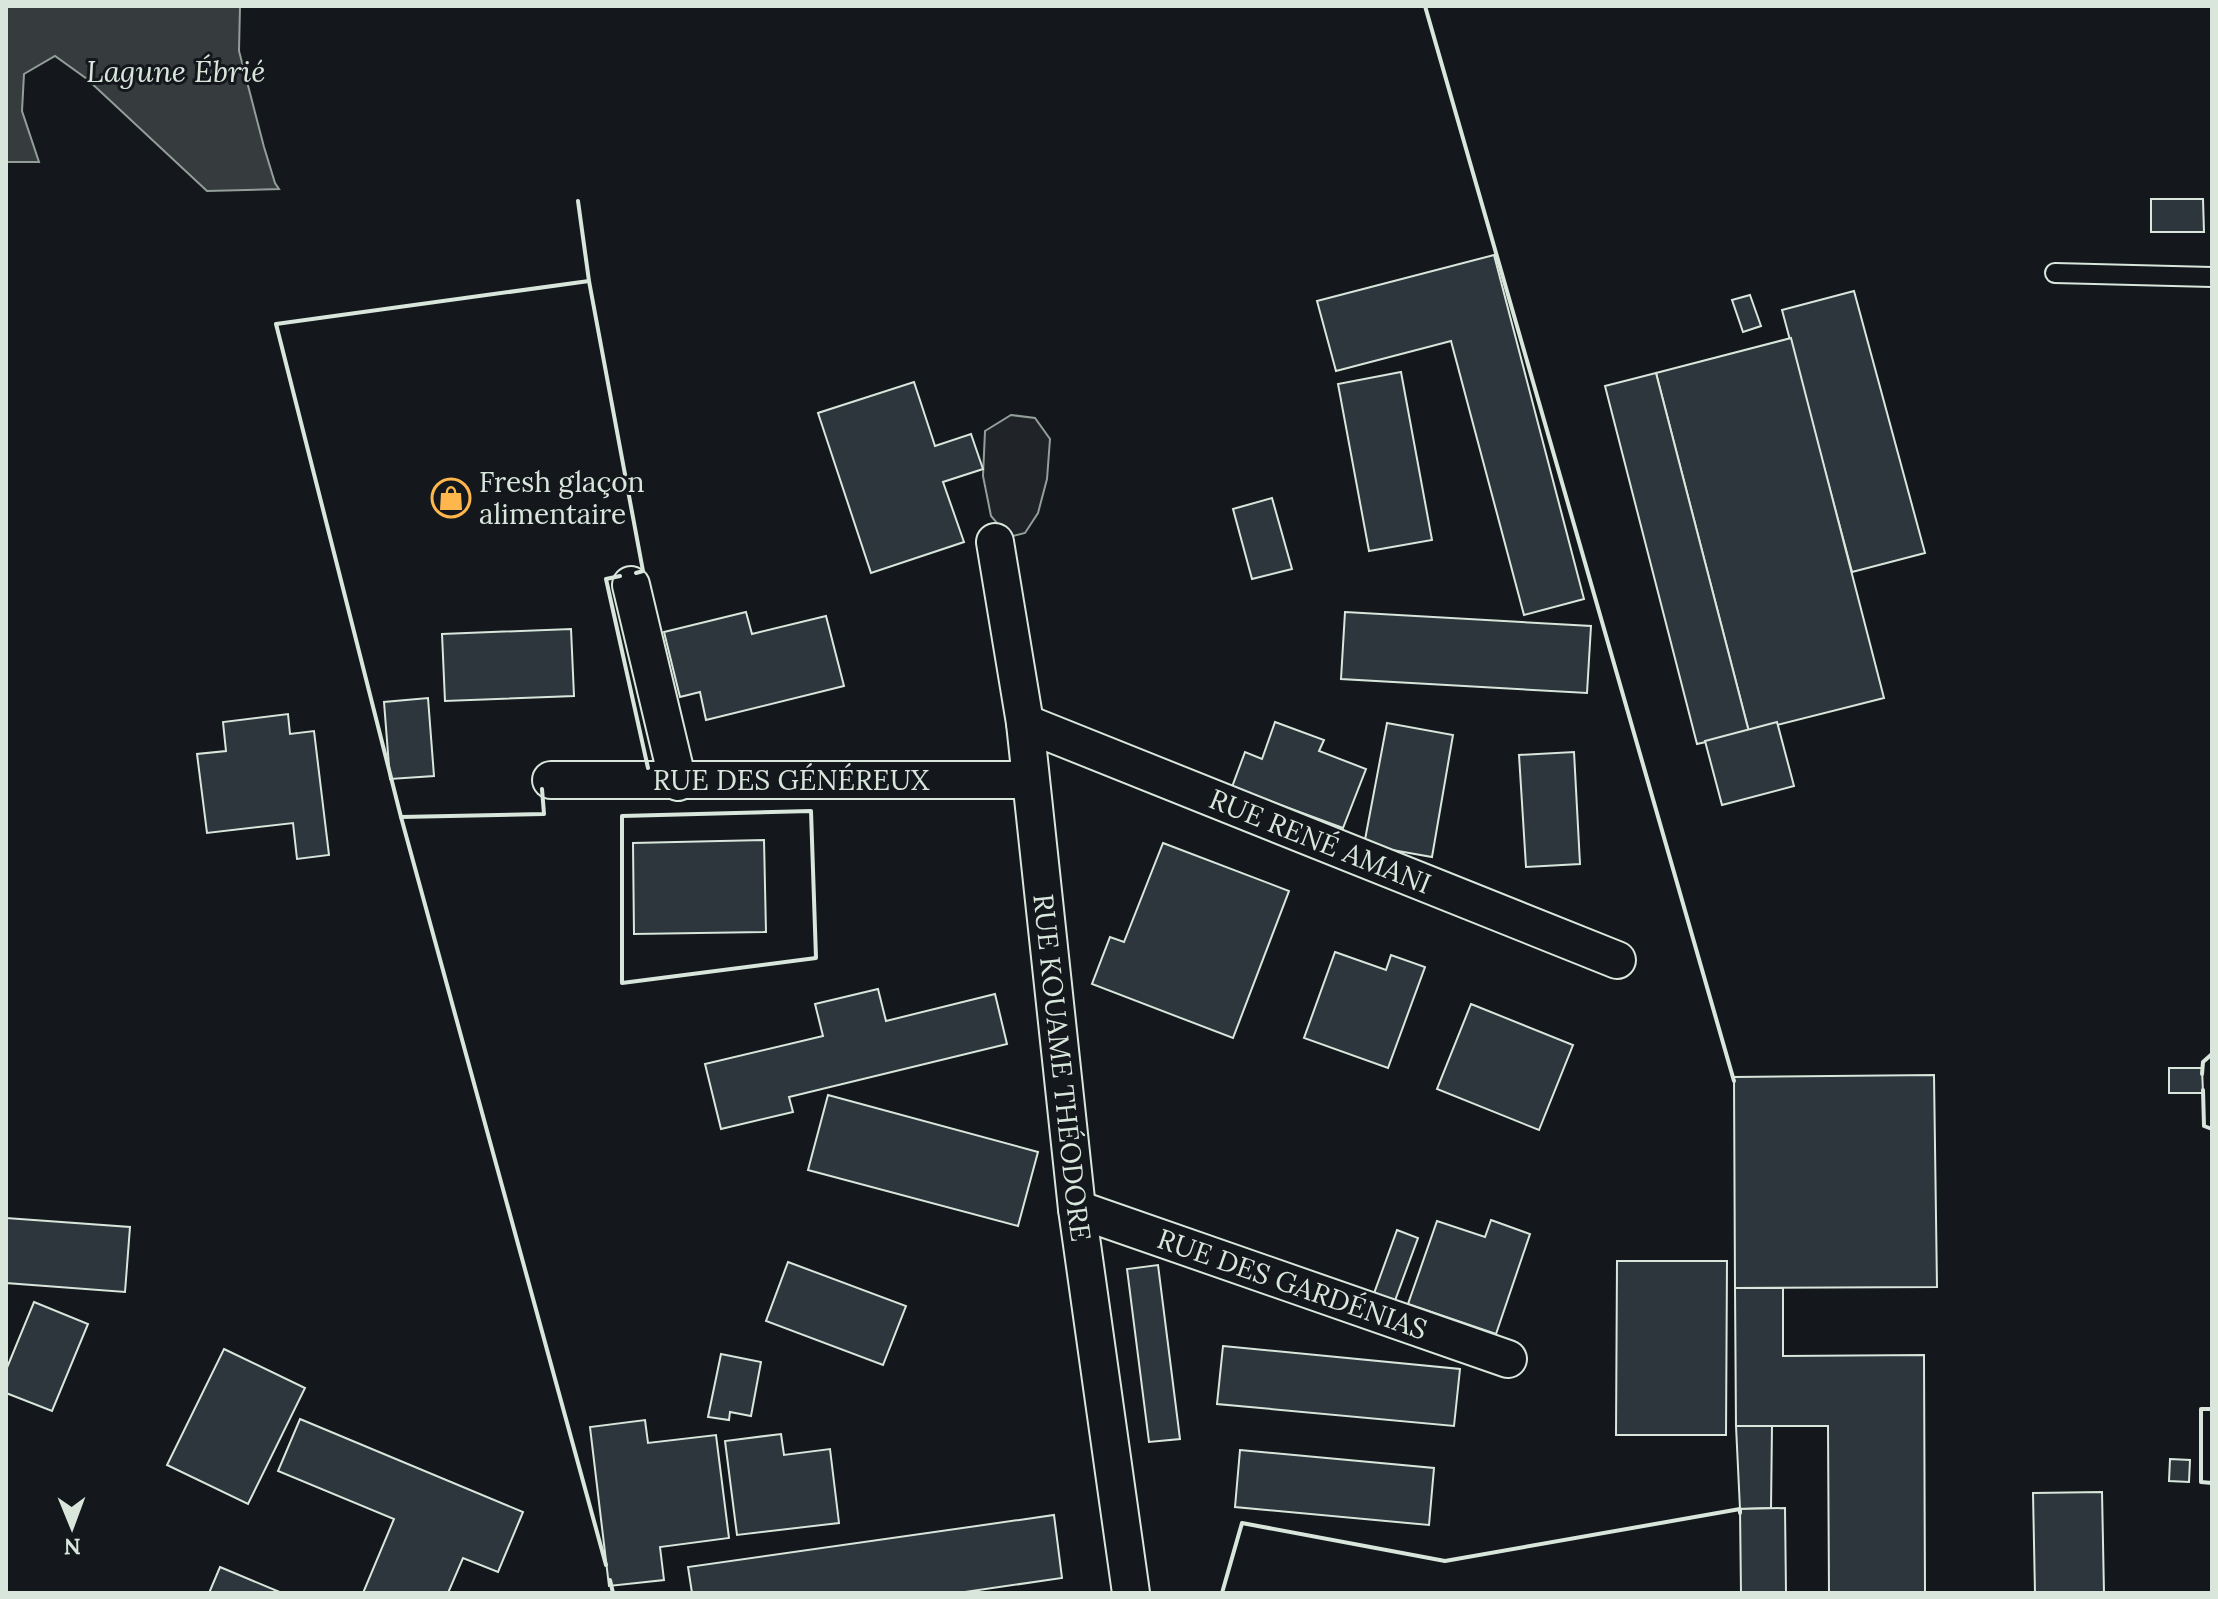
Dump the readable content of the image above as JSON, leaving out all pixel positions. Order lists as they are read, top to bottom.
{
  "streets": {
    "street": [
      "RUE DES GÉNÉREUX",
      "RUE RENÉ AMANI",
      "RUE KOUAME THÉODORE",
      "RUE DES GARDÉNIAS"
    ]
  },
  "crossings": [
    ["RUE DES GÉNÉREUX", "RUE KOUAME THÉODORE"],
    ["RUE RENÉ AMANI", "RUE KOUAME THÉODORE"],
    ["RUE KOUAME THÉODORE", "RUE DES GARDÉNIAS"]
  ],
  "water": ["Lagune Ébrié"],
  "places": {
    "shop": ["Fresh glaçon alimentaire"]
  },
  "north": "bottom"
}
